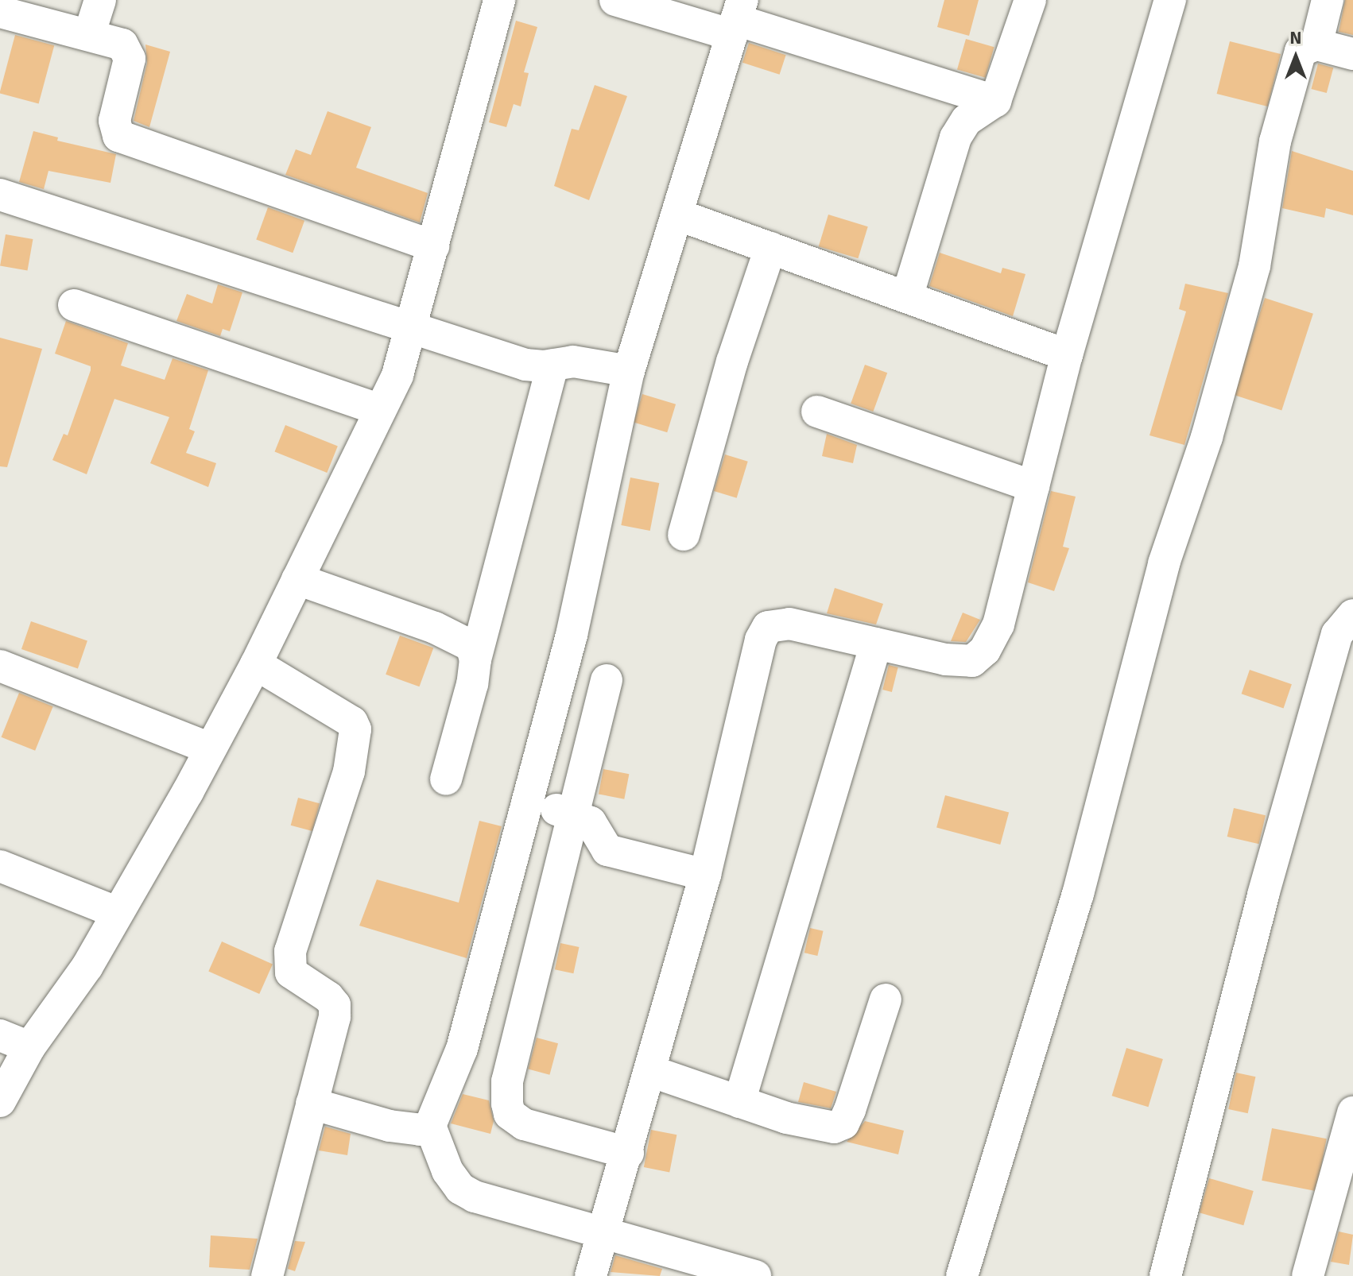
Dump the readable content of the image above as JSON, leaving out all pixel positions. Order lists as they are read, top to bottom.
{
  "north": "top"
}
